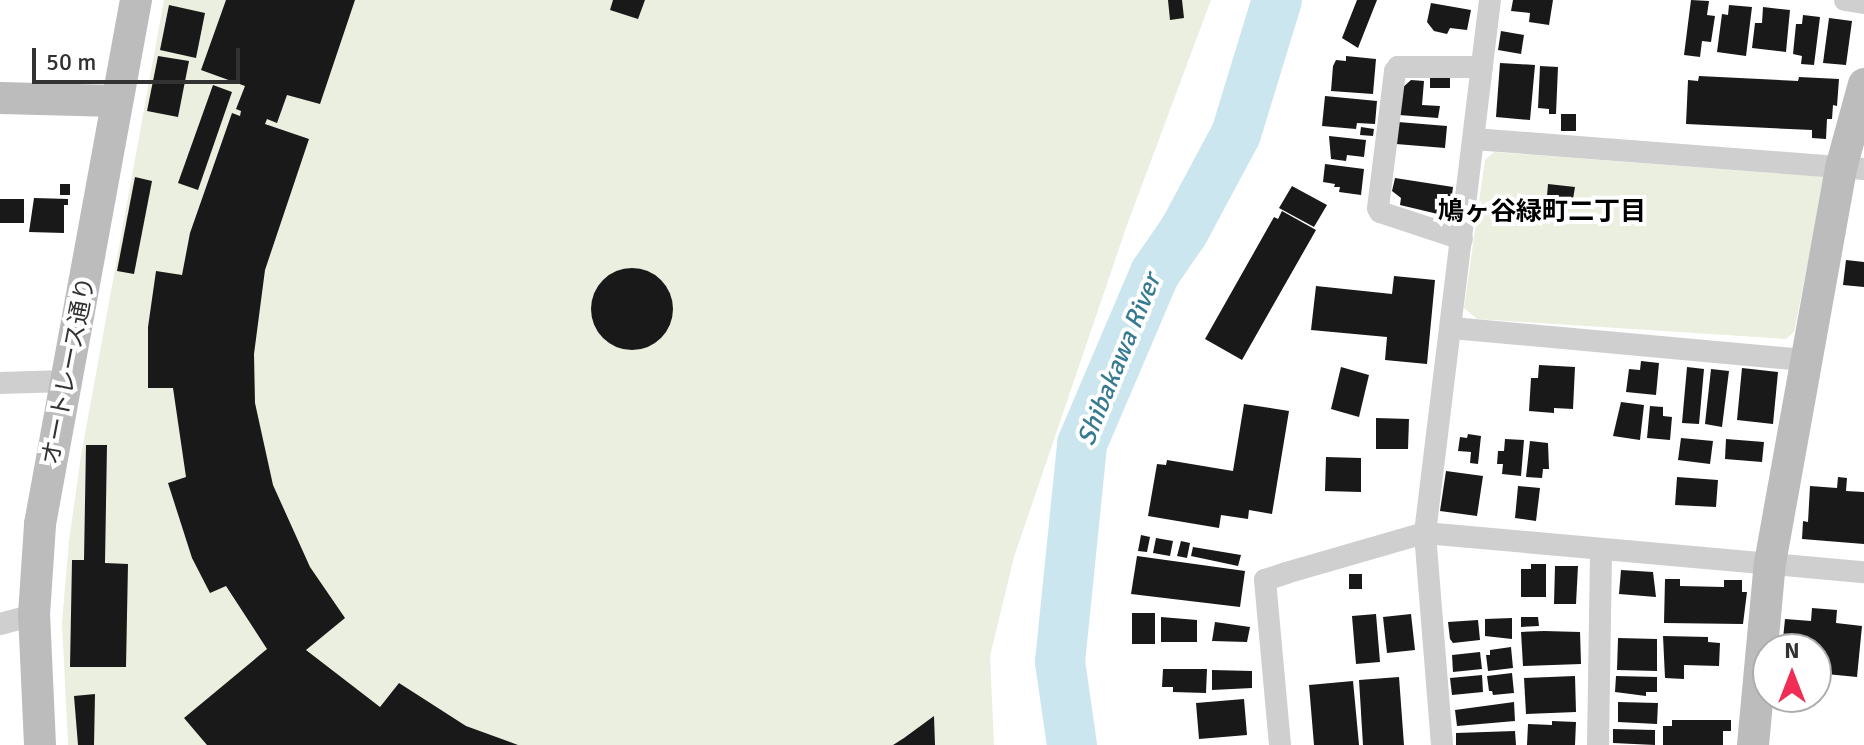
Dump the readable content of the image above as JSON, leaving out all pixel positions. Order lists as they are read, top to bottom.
{
  "streets": {
    "street": ["オートレース通り"]
  },
  "districts": ["鳩ヶ谷緑町二丁目"],
  "water": ["Shibakawa River"],
  "scale_bar": "50 m",
  "north": "top"
}
